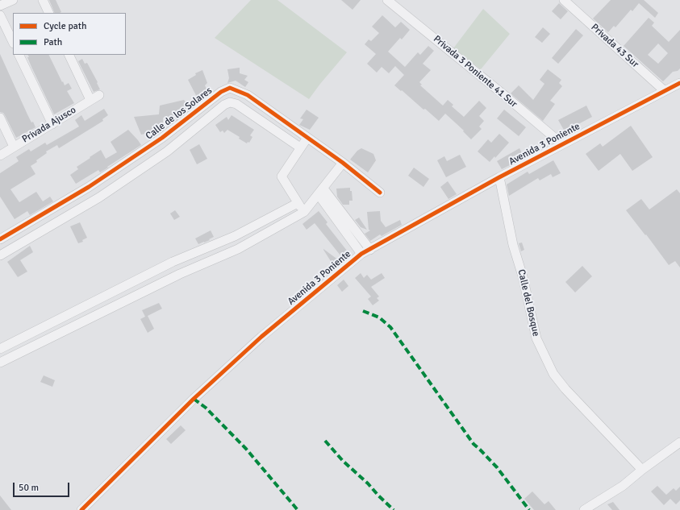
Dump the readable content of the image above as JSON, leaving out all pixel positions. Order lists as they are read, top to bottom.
{
  "streets": {
    "street": [
      "Privada 43 Sur",
      "Privada 3 Poniente 41 Sur",
      "Calle de los Solares",
      "Privada Ajusco",
      "Avenida 3 Poniente",
      "Calle del Bosque"
    ]
  },
  "crossings": [
    ["Privada 43 Sur", "Avenida 3 Poniente"],
    ["Privada 3 Poniente 41 Sur", "Avenida 3 Poniente"],
    ["Avenida 3 Poniente", "Calle del Bosque"]
  ],
  "legend": ["Cycle path", "Path"],
  "scale_bar": "50 m"
}
